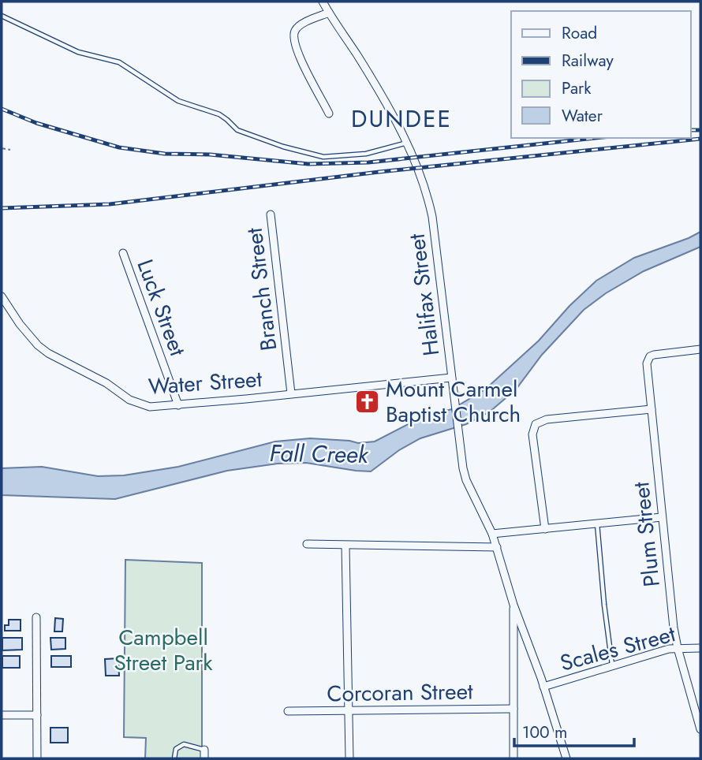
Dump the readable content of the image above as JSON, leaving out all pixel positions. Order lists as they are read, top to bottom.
{
  "streets": {
    "street": [
      "Branch Street",
      "Halifax Street",
      "Luck Street",
      "Water Street",
      "Plum Street",
      "Scales Street",
      "Corcoran Street"
    ]
  },
  "crossings": [
    ["Branch Street", "Water Street"],
    ["Halifax Street", "Water Street"],
    ["Halifax Street", "Scales Street"],
    ["Luck Street", "Water Street"],
    ["Plum Street", "Scales Street"]
  ],
  "districts": ["DUNDEE"],
  "water": ["Fall Creek"],
  "parks": ["Campbell Street Park"],
  "places": {
    "church": ["Mount Carmel Baptist Church"]
  },
  "legend": [
    "Road",
    "Railway",
    "Park",
    "Water"
  ],
  "scale_bar": "100 m"
}
